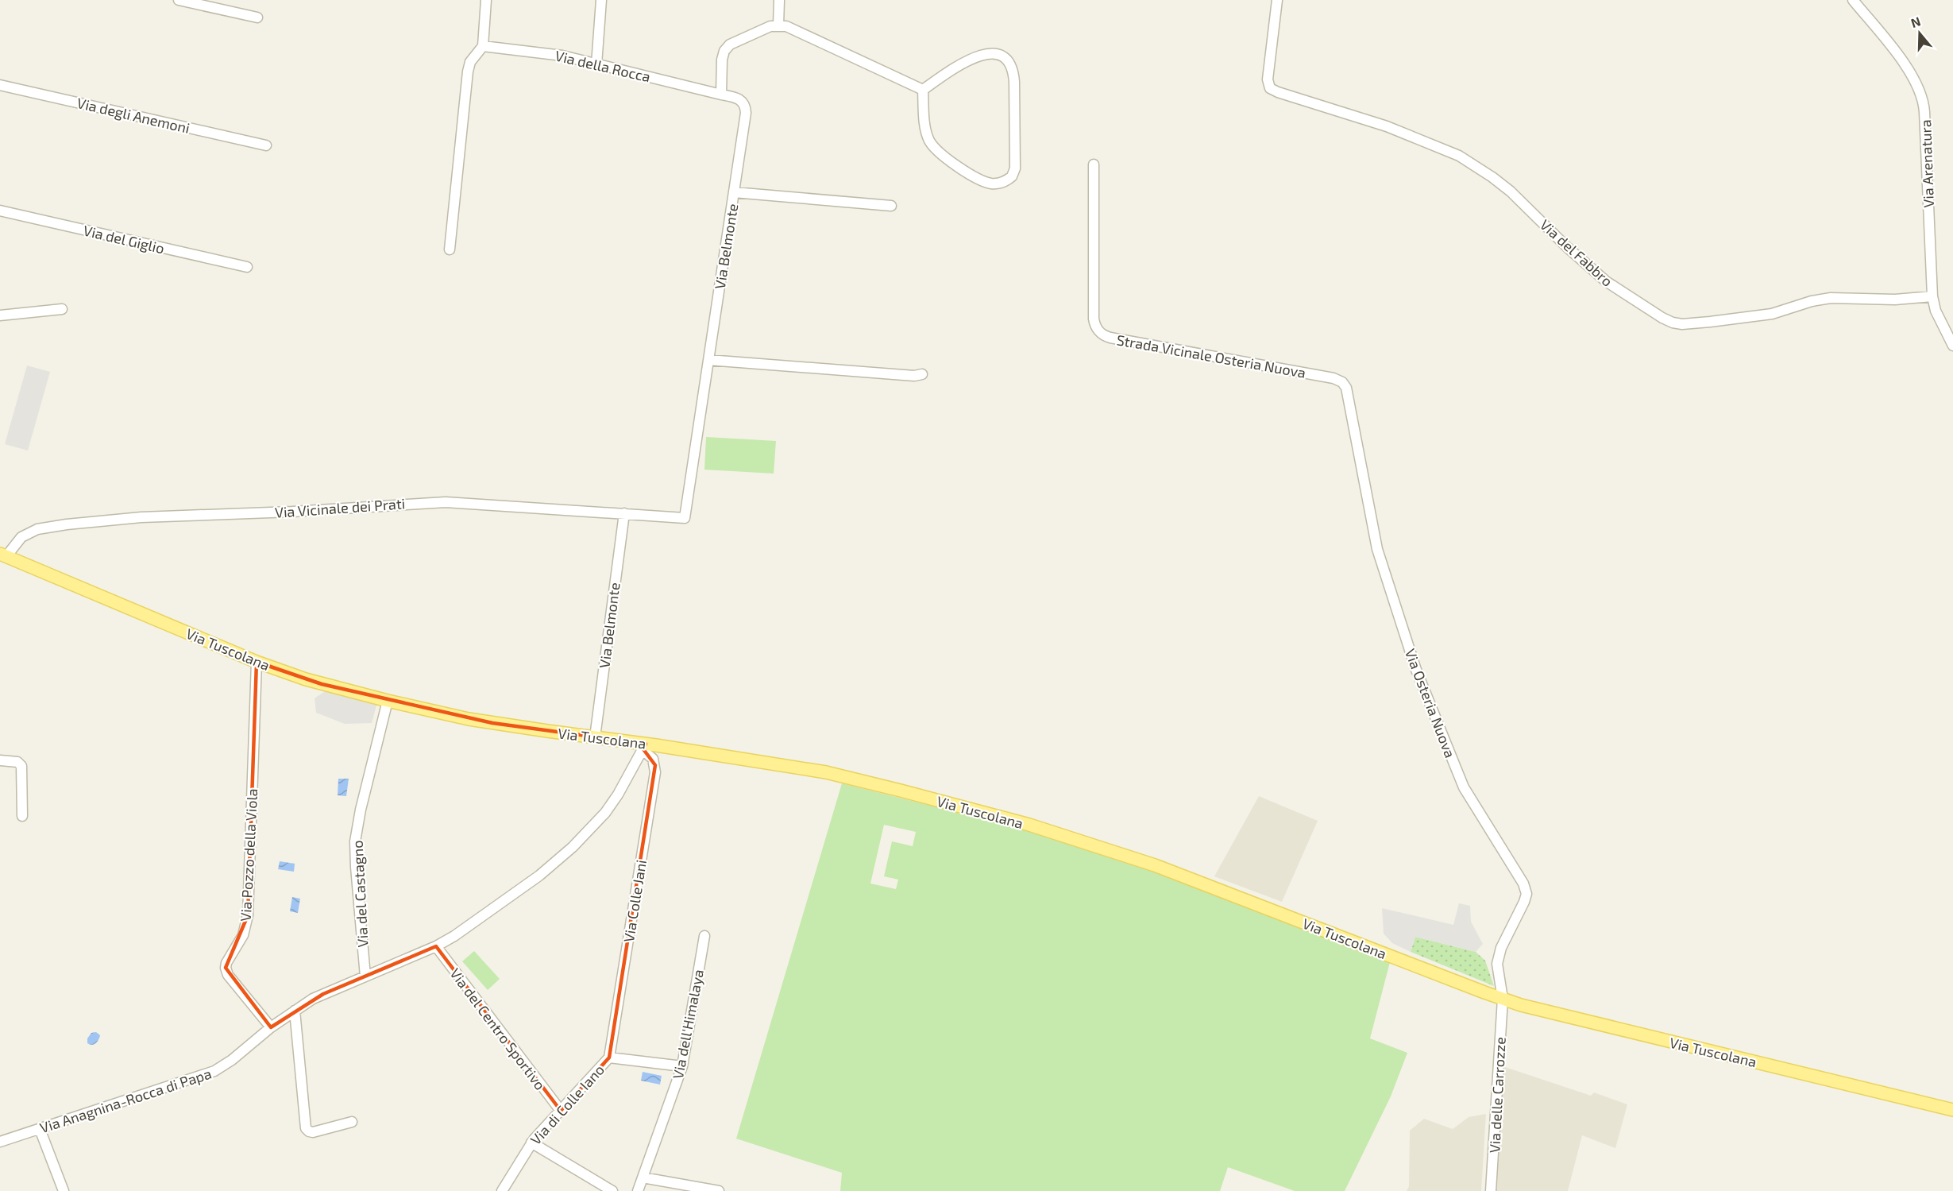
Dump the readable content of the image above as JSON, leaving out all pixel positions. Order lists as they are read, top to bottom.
{
  "streets": {
    "main road": ["Via Tuscolana"],
    "street": [
      "Via della Rocca",
      "Via degli Anemoni",
      "Via Arenatura",
      "Via del Giglio",
      "Via Belmonte",
      "Via del Fabbro",
      "Strada Vicinale Osteria Nuova",
      "Via Vicinale dei Prati",
      "Via Osteria Nuova",
      "Via Pozzo della Viola",
      "Via del Castagno",
      "Via Colle Jani",
      "Via dell'Himalaya",
      "Via del Centro Sportivo",
      "Via delle Carrozze",
      "Via Anagnina-Rocca di Papa",
      "Via di Colle Iano"
    ]
  },
  "crossings": [
    ["Via della Rocca", "Via Belmonte"],
    ["Via Arenatura", "Via del Fabbro"],
    ["Via Belmonte", "Via Vicinale dei Prati"],
    ["Via Belmonte", "Via Tuscolana"],
    ["Strada Vicinale Osteria Nuova", "Via Osteria Nuova"],
    ["Via Vicinale dei Prati", "Via Tuscolana"],
    ["Via Tuscolana", "Via Osteria Nuova"],
    ["Via Tuscolana", "Via Pozzo della Viola"],
    ["Via Tuscolana", "Via del Castagno"],
    ["Via Tuscolana", "Via Colle Jani"],
    ["Via Tuscolana", "Via delle Carrozze"],
    ["Via Tuscolana", "Via Anagnina-Rocca di Papa"],
    ["Via Osteria Nuova", "Via delle Carrozze"],
    ["Via Pozzo della Viola", "Via Anagnina-Rocca di Papa"],
    ["Via del Castagno", "Via Anagnina-Rocca di Papa"],
    ["Via Colle Jani", "Via Anagnina-Rocca di Papa"],
    ["Via Colle Jani", "Via di Colle Iano"],
    ["Via dell'Himalaya", "Via di Colle Iano"],
    ["Via del Centro Sportivo", "Via Anagnina-Rocca di Papa"],
    ["Via del Centro Sportivo", "Via di Colle Iano"]
  ],
  "north": "top"
}
